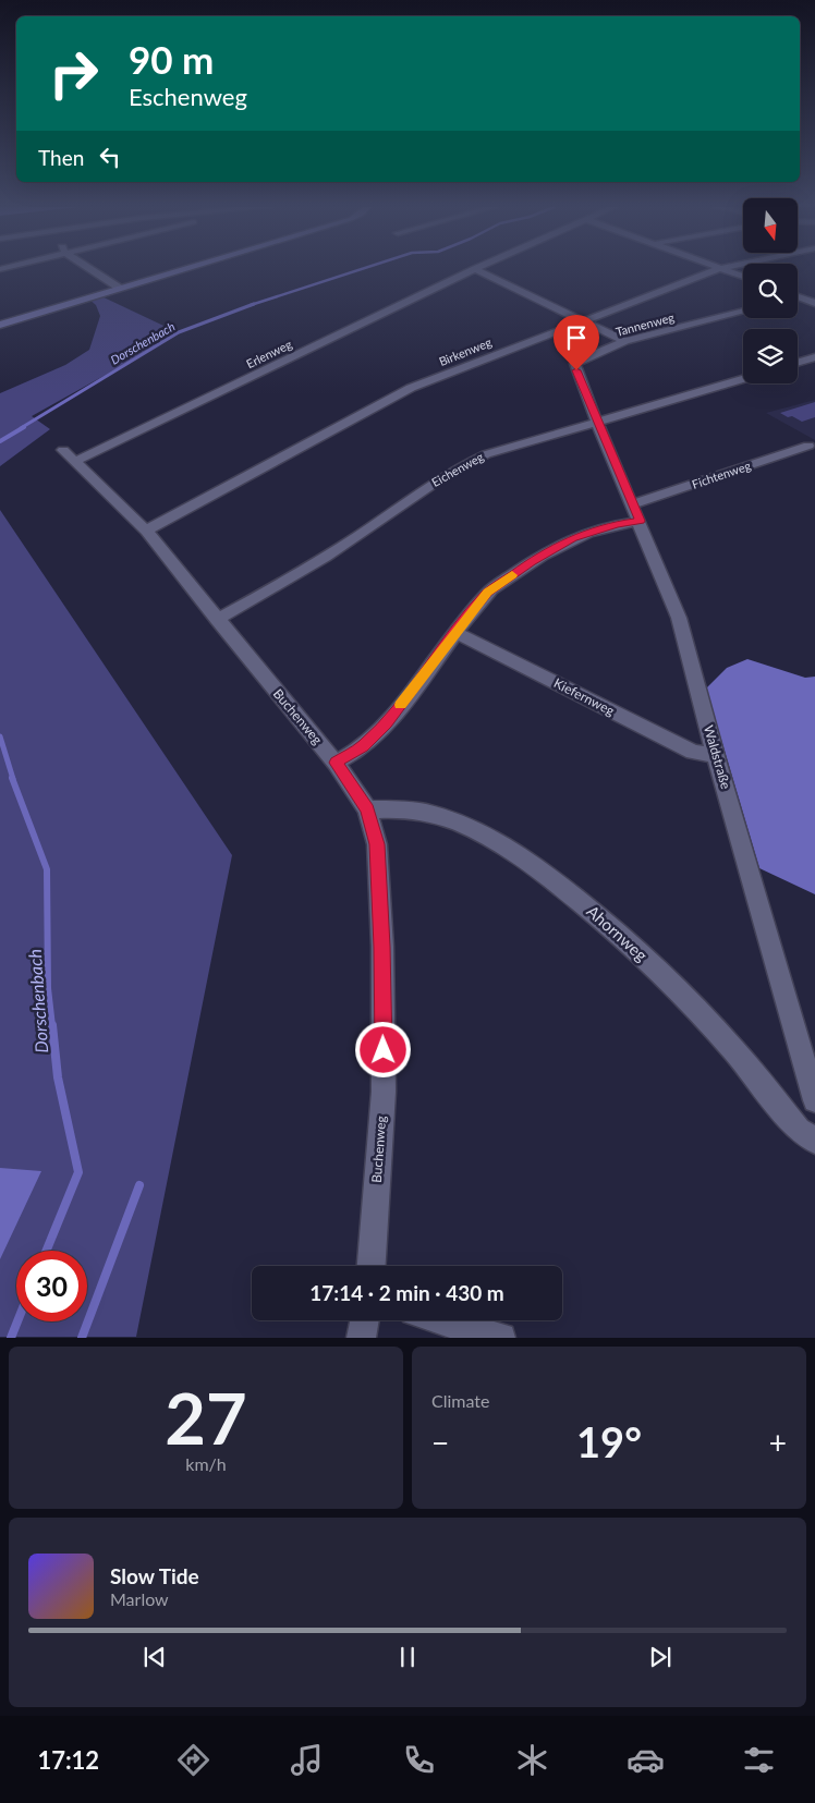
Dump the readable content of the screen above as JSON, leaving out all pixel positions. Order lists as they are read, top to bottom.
{
  "streets": {
    "street": [
      "Tannenweg",
      "Birkenweg",
      "Erlenweg",
      "Eichenweg",
      "Fichtenweg",
      "Kiefernweg",
      "Buchenweg",
      "Waldstraße",
      "Ahornweg"
    ]
  },
  "crossings": [
    ["Tannenweg", "Eichenweg"],
    ["Tannenweg", "Waldstraße"],
    ["Birkenweg", "Buchenweg"],
    ["Erlenweg", "Buchenweg"],
    ["Eichenweg", "Buchenweg"],
    ["Eichenweg", "Waldstraße"],
    ["Fichtenweg", "Kiefernweg"],
    ["Fichtenweg", "Buchenweg"],
    ["Fichtenweg", "Waldstraße"],
    ["Kiefernweg", "Waldstraße"],
    ["Buchenweg", "Ahornweg"]
  ],
  "water": ["Dorschenbach"],
  "north": "bottom",
  "page": {
    "turn": ["90 m", "Eschenweg"],
    "then": "Then",
    "limit": "30",
    "trip": "17:14 · 2 min · 430 m",
    "tile": [
      ["27", "km/h"],
      "Climate"
    ],
    "heat": ["−", "19°", "+"],
    "song": ["Slow Tide", "Marlow"],
    "tabs": "17:12"
  }
}
